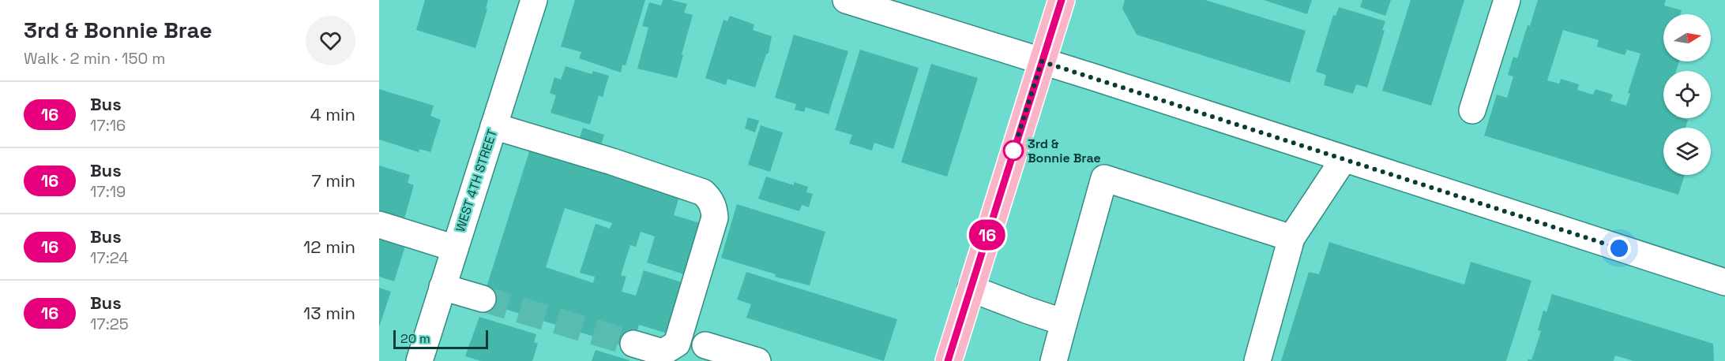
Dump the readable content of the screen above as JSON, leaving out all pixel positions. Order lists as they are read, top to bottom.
{
  "streets": {
    "street": ["WEST 4TH STREET"]
  },
  "places": ["3rd & Bonnie Brae"],
  "lines": ["bus line 16"],
  "scale_bar": "20 m",
  "north": "right",
  "page": {
    "heading": ["3rd & Bonnie Brae", "Walk · 2 min · 150 m"],
    "on_map": "16",
    "list": [
      {
        "mark": "16",
        "name": "Bus",
        "note": "17:16",
        "value": "4 min"
      },
      {
        "mark": "16",
        "name": "Bus",
        "note": "17:19",
        "value": "7 min"
      },
      {
        "mark": "16",
        "name": "Bus",
        "note": "17:24",
        "value": "12 min"
      },
      {
        "mark": "16",
        "name": "Bus",
        "note": "17:25",
        "value": "13 min"
      }
    ],
    "scale": "20 m"
  }
}
